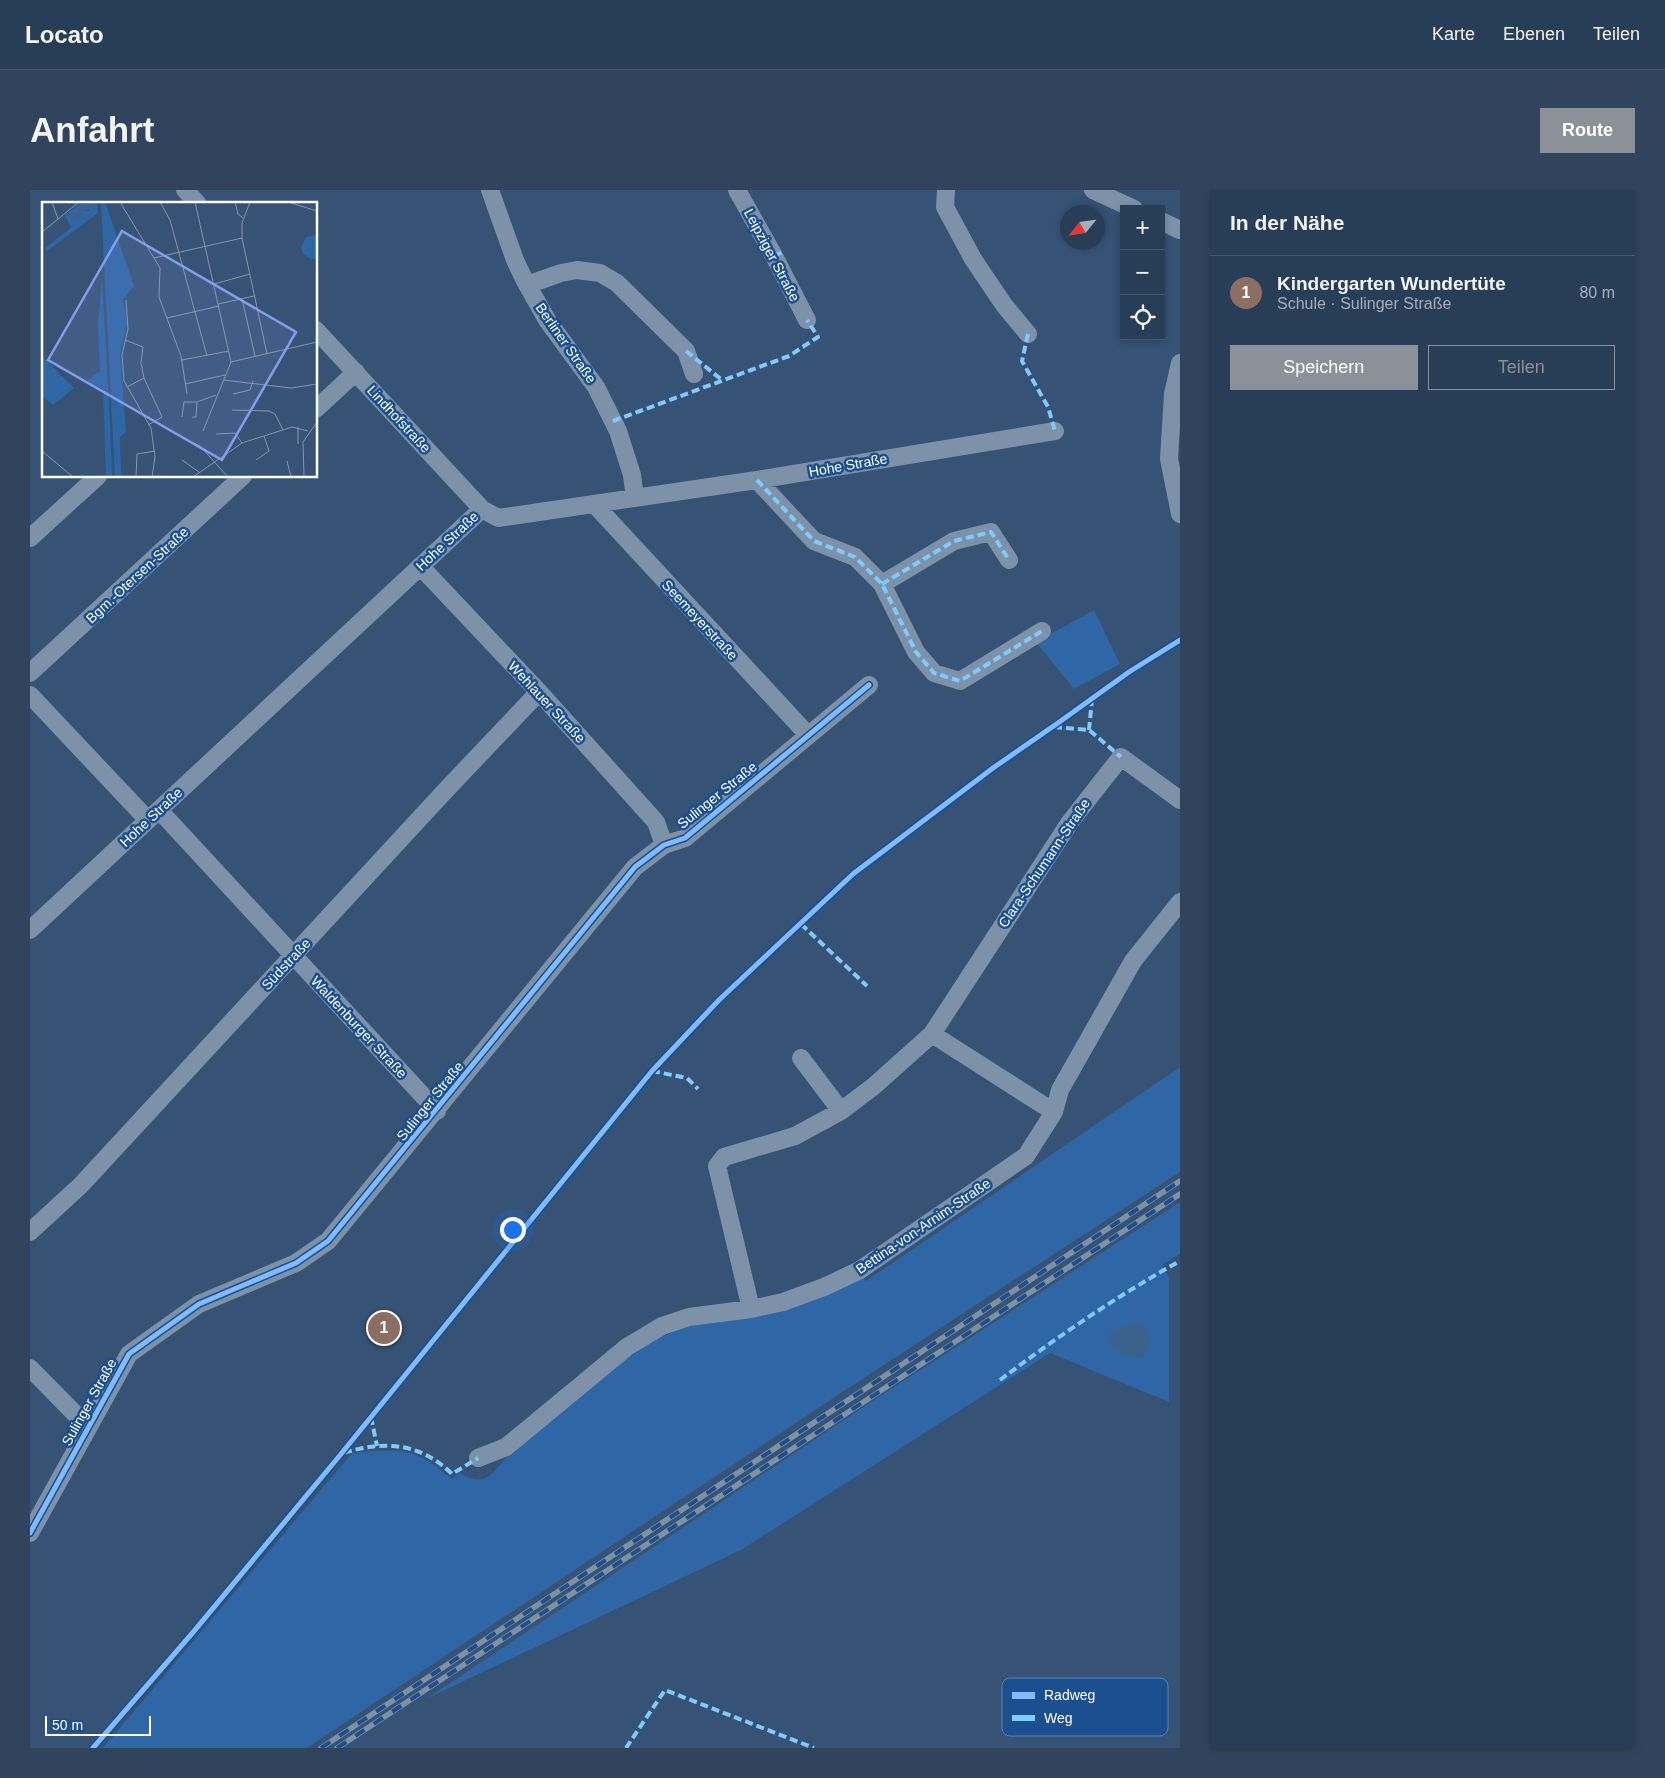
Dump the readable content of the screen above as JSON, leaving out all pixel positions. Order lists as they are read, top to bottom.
{
  "streets": {
    "street": [
      "Leipziger Straße",
      "Berliner Straße",
      "Lindhofstraße",
      "Hohe Straße",
      "Bgm.-Otersen-Straße",
      "Seemeyerstraße",
      "Wehlauer Straße",
      "Sulinger Straße",
      "Clara-Schumann-Straße",
      "Südstraße",
      "Waldenburger Straße",
      "Bettina-von-Arnim-Straße"
    ]
  },
  "crossings": [
    ["Berliner Straße", "Hohe Straße"],
    ["Lindhofstraße", "Hohe Straße"],
    ["Hohe Straße", "Seemeyerstraße"],
    ["Hohe Straße", "Wehlauer Straße"],
    ["Hohe Straße", "Waldenburger Straße"],
    ["Seemeyerstraße", "Sulinger Straße"],
    ["Wehlauer Straße", "Sulinger Straße"],
    ["Wehlauer Straße", "Südstraße"],
    ["Sulinger Straße", "Waldenburger Straße"],
    ["Clara-Schumann-Straße", "Bettina-von-Arnim-Straße"],
    ["Südstraße", "Waldenburger Straße"]
  ],
  "legend": ["Radweg", "Weg"],
  "scale_bar": "50 m",
  "north": "bottom left",
  "page": {
    "header": "Locato",
    "nav": ["Karte", "Ebenen", "Teilen"],
    "buttons": [
      "Route",
      ["Speichern", "Teilen"]
    ],
    "title": "Anfahrt",
    "heading": "In der Nähe",
    "map_buttons": ["+", "−"],
    "list": [
      {
        "mark": "1",
        "name": "Kindergarten Wundertüte",
        "note": "Schule · Sulinger Straße",
        "value": "80 m"
      }
    ],
    "pins": "1",
    "scale": "50 m"
  }
}
